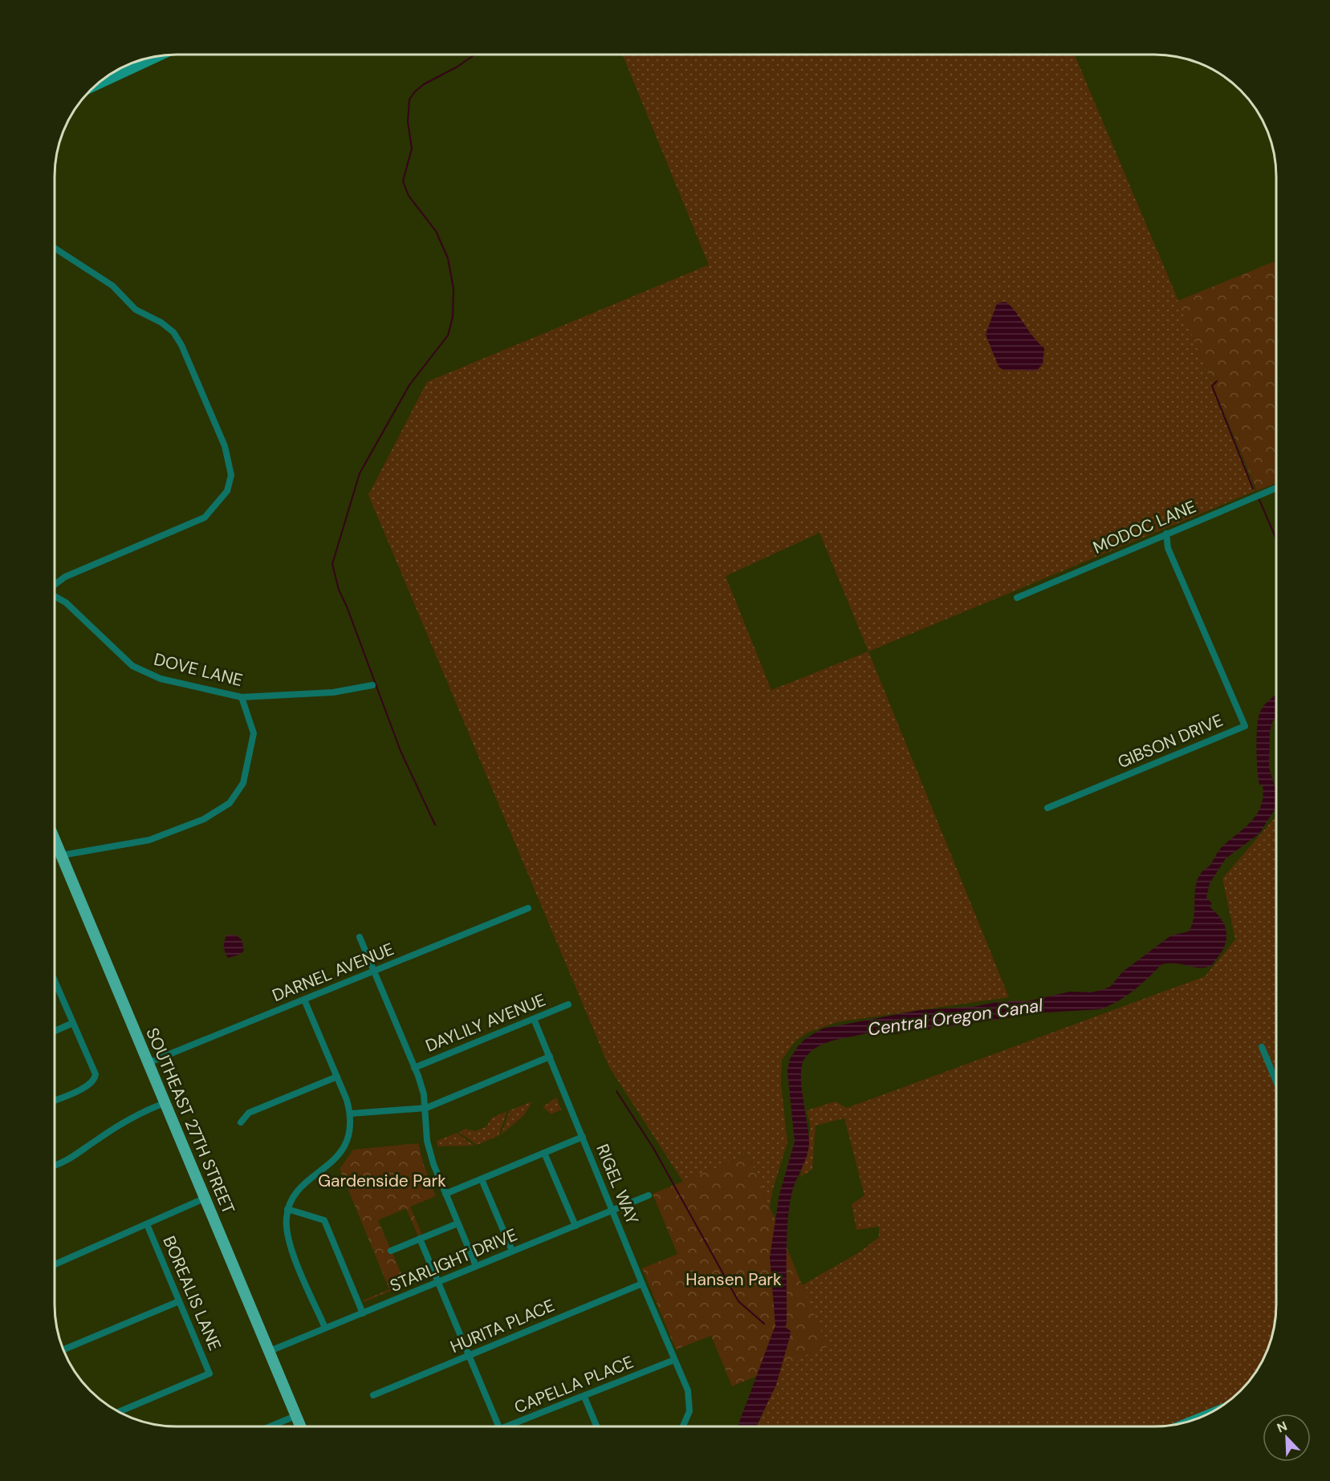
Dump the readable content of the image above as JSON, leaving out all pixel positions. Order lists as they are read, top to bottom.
{
  "streets": {
    "main road": ["SOUTHEAST 27TH STREET"],
    "street": [
      "MODOC LANE",
      "DOVE LANE",
      "GIBSON DRIVE",
      "DARNEL AVENUE",
      "DAYLILY AVENUE",
      "RIGEL WAY",
      "STARLIGHT DRIVE",
      "BOREALIS LANE",
      "HURITA PLACE",
      "CAPELLA PLACE"
    ]
  },
  "crossings": [
    ["MODOC LANE", "GIBSON DRIVE"],
    ["DARNEL AVENUE", "SOUTHEAST 27TH STREET"],
    ["DAYLILY AVENUE", "RIGEL WAY"],
    ["SOUTHEAST 27TH STREET", "STARLIGHT DRIVE"],
    ["RIGEL WAY", "STARLIGHT DRIVE"],
    ["RIGEL WAY", "HURITA PLACE"],
    ["RIGEL WAY", "CAPELLA PLACE"]
  ],
  "water": ["Central Oregon Canal"],
  "parks": ["Gardenside Park", "Hansen Park"],
  "north": "top left"
}
